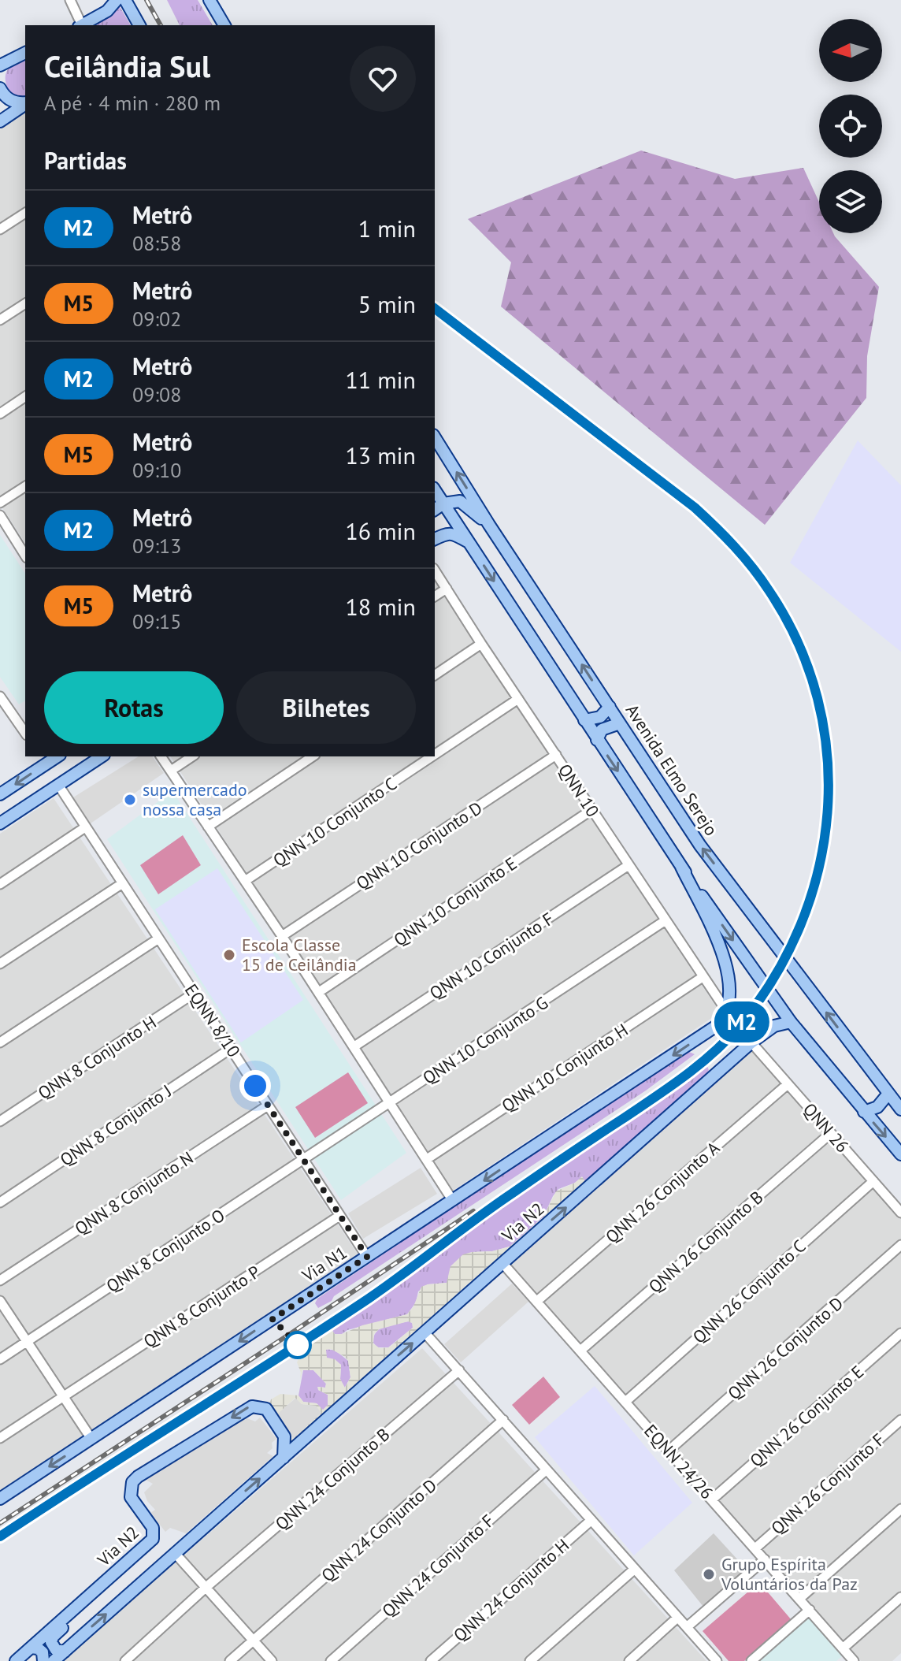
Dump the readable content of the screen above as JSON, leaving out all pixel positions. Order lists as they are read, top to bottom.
{
  "streets": {
    "main road": ["Avenida Elmo Serejo", "Via N2", "Via N1"],
    "street": [
      "QNN 10",
      "QNN 10 Conjunto C",
      "QNN 10 Conjunto D",
      "QNN 10 Conjunto E",
      "QNN 10 Conjunto F",
      "EQNN 8/10",
      "QNN 10 Conjunto G",
      "QNN 8 Conjunto H",
      "QNN 10 Conjunto H",
      "QNN 8 Conjunto J",
      "QNN 26",
      "QNN 26 Conjunto A",
      "QNN 8 Conjunto N",
      "QNN 26 Conjunto B",
      "QNN 8 Conjunto O",
      "QNN 26 Conjunto C",
      "QNN 8 Conjunto P",
      "QNN 26 Conjunto D",
      "QNN 26 Conjunto E",
      "EQNN 24/26",
      "QNN 24 Conjunto B",
      "QNN 26 Conjunto F",
      "QNN 24 Conjunto D",
      "QNN 24 Conjunto F",
      "QNN 24 Conjunto H"
    ]
  },
  "crossings": [
    ["QNN 10", "QNN 10 Conjunto C"],
    ["QNN 10", "QNN 10 Conjunto D"],
    ["QNN 10", "QNN 10 Conjunto E"],
    ["QNN 10", "QNN 10 Conjunto F"],
    ["QNN 10", "QNN 10 Conjunto G"],
    ["QNN 10", "QNN 10 Conjunto H"],
    ["QNN 10", "Via N1"],
    ["EQNN 8/10", "QNN 10 Conjunto G"],
    ["EQNN 8/10", "QNN 8 Conjunto H"],
    ["EQNN 8/10", "QNN 8 Conjunto J"],
    ["EQNN 8/10", "QNN 8 Conjunto N"],
    ["EQNN 8/10", "QNN 8 Conjunto O"],
    ["EQNN 8/10", "Via N1"],
    ["EQNN 8/10", "QNN 8 Conjunto P"],
    ["QNN 10 Conjunto G", "QNN 8 Conjunto O"],
    ["QNN 26", "QNN 26 Conjunto A"],
    ["QNN 26", "Via N2"],
    ["QNN 26", "QNN 26 Conjunto B"],
    ["QNN 26", "QNN 26 Conjunto C"],
    ["QNN 26 Conjunto A", "EQNN 24/26"],
    ["Via N2", "EQNN 24/26"],
    ["QNN 26 Conjunto B", "EQNN 24/26"],
    ["QNN 26 Conjunto C", "EQNN 24/26"],
    ["QNN 26 Conjunto D", "EQNN 24/26"],
    ["QNN 26 Conjunto E", "EQNN 24/26"],
    ["EQNN 24/26", "QNN 26 Conjunto F"]
  ],
  "one_way": ["Via N1"],
  "places": ["supermercado nossa casa", "Escola Classe 15 de Ceilândia", "Grupo Espírita Voluntários da Paz"],
  "lines": ["metro line M2"],
  "north": "left",
  "page": {
    "on_map": "M2",
    "heading": [
      ["Ceilândia Sul", "A pé · 4 min · 280 m"],
      "Partidas"
    ],
    "list": [
      {
        "mark": "M2",
        "name": "Metrô",
        "note": "08:58",
        "value": "1 min"
      },
      {
        "mark": "M5",
        "name": "Metrô",
        "note": "09:02",
        "value": "5 min"
      },
      {
        "mark": "M2",
        "name": "Metrô",
        "note": "09:08",
        "value": "11 min"
      },
      {
        "mark": "M5",
        "name": "Metrô",
        "note": "09:10",
        "value": "13 min"
      },
      {
        "mark": "M2",
        "name": "Metrô",
        "note": "09:13",
        "value": "16 min"
      },
      {
        "mark": "M5",
        "name": "Metrô",
        "note": "09:15",
        "value": "18 min"
      }
    ],
    "buttons": ["Rotas", "Bilhetes"]
  }
}
